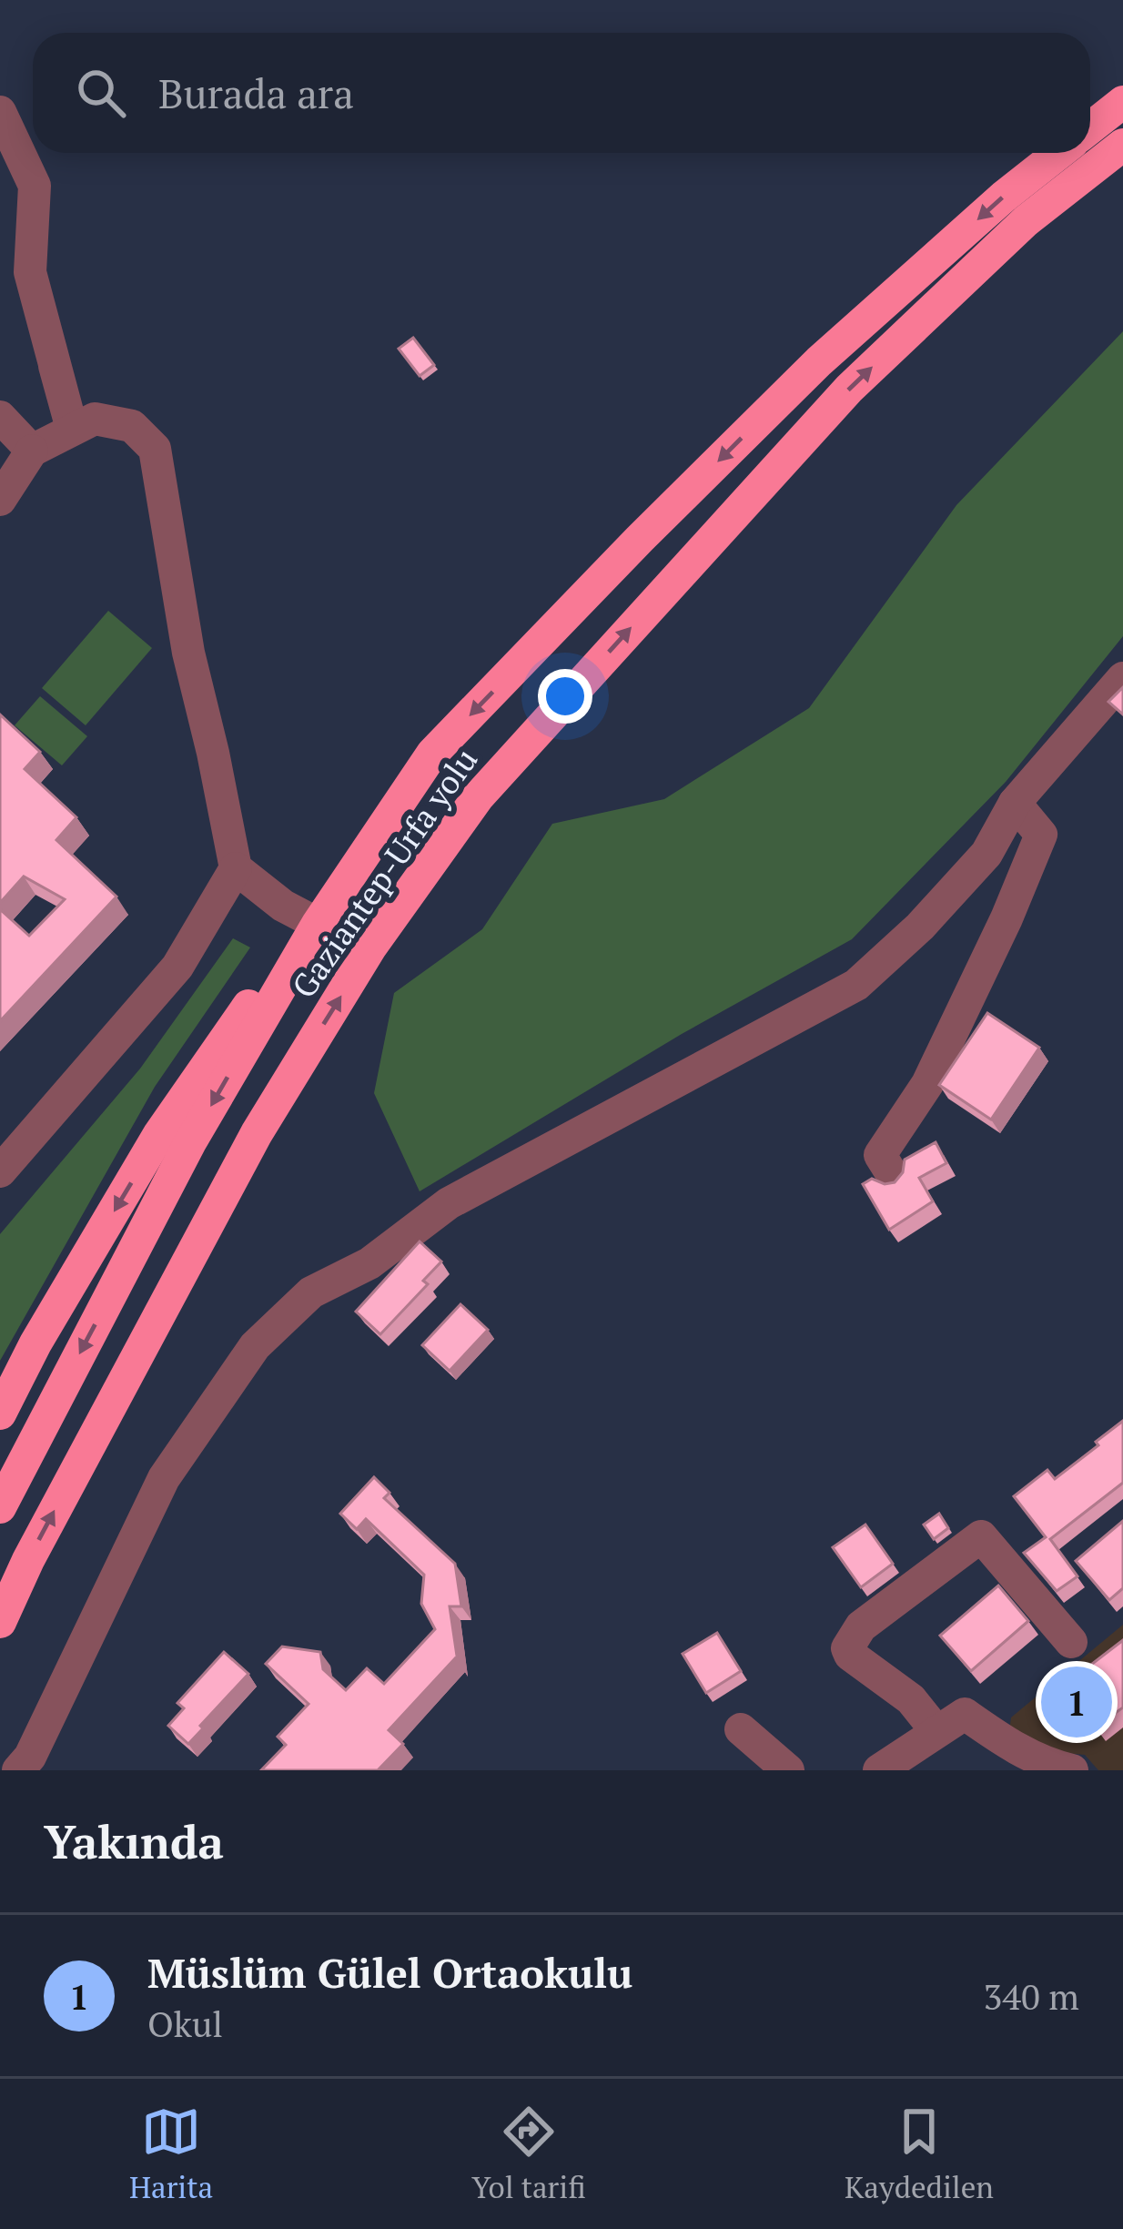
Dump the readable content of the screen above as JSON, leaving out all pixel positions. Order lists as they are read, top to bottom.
{
  "streets": {
    "highway": ["Gaziantep-Urfa yolu"]
  },
  "page": {
    "search": "Burada ara",
    "pins": "1",
    "heading": "Yakında",
    "list": [
      {
        "mark": "1",
        "name": "Müslüm Gülel Ortaokulu",
        "note": "Okul",
        "value": "340 m"
      }
    ],
    "nav": ["Harita", "Yol tarifi", "Kaydedilen"]
  }
}
